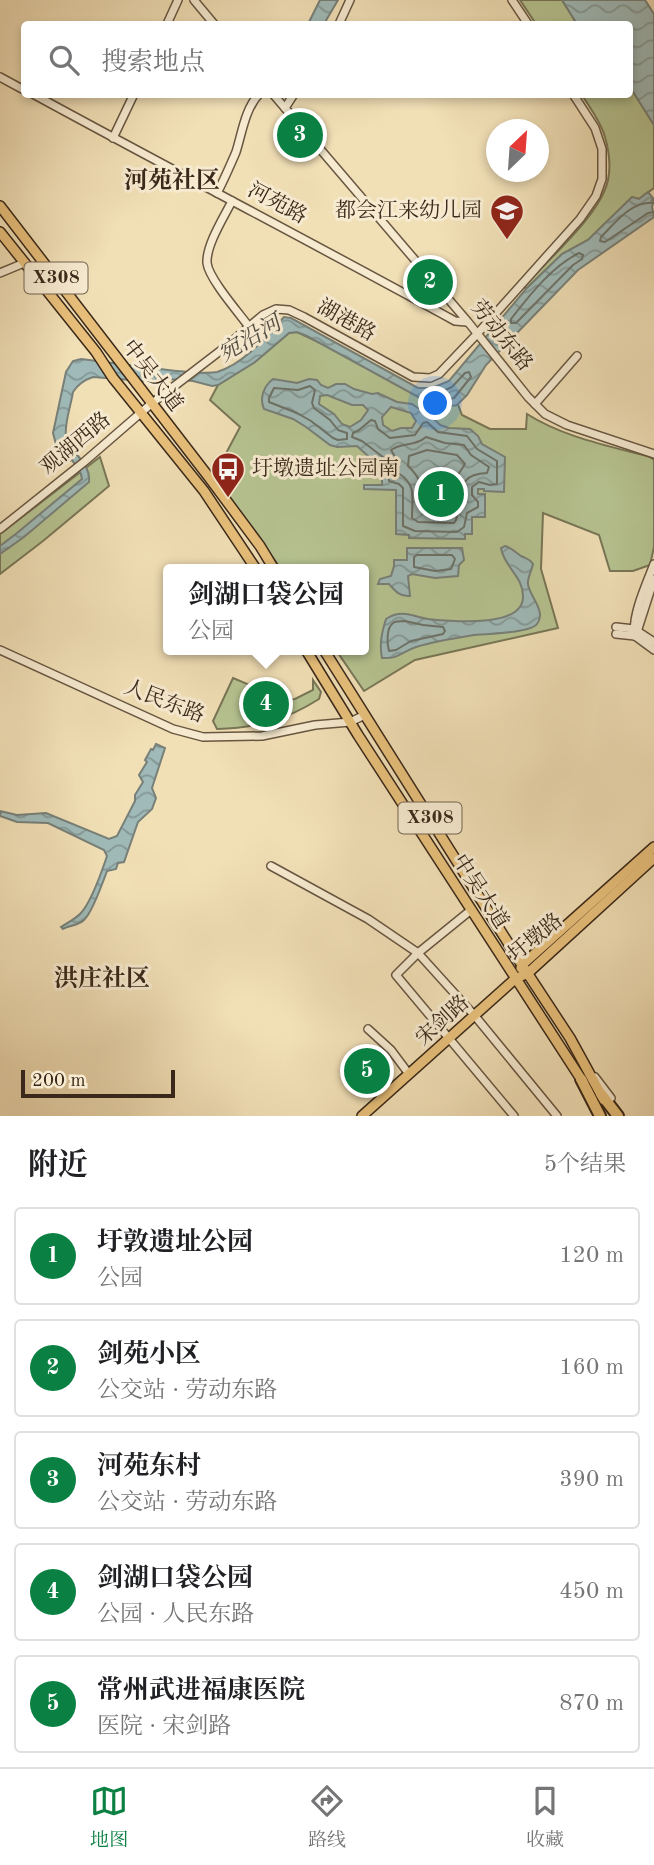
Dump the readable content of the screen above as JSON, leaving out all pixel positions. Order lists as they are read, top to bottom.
{
  "streets": {
    "main road": [
      "X308",
      "中吴大道",
      "圩墩路",
      "宋剑路"
    ],
    "street": [
      "河苑路",
      "湖港路",
      "劳动东路",
      "观湖西路",
      "人民东路"
    ]
  },
  "crossings": [
    ["河苑路", "劳动东路"],
    ["湖港路", "劳动东路"],
    ["湖港路", "中吴大道"],
    ["中吴大道", "观湖西路"],
    ["中吴大道", "人民东路"],
    ["中吴大道", "圩墩路"],
    ["中吴大道", "宋剑路"],
    ["圩墩路", "宋剑路"]
  ],
  "districts": ["河苑社区", "洪庄社区"],
  "water": ["宛沿河"],
  "places": {
    "school or university": ["都会江来幼儿园"],
    "bus stop": ["圩墩遗址公园南"]
  },
  "scale_bar": "200 m",
  "north": "top right",
  "page": {
    "search": "搜索地点",
    "pins": [
      "3",
      "2",
      "1",
      "4",
      "5"
    ],
    "popup": ["剑湖口袋公园", "公园"],
    "scale": "200 m",
    "heading": ["附近", "5个结果"],
    "list": [
      {
        "mark": "1",
        "name": "圩敦遗址公园",
        "note": "公园",
        "value": "120 m"
      },
      {
        "mark": "2",
        "name": "剑苑小区",
        "note": "公交站 · 劳动东路",
        "value": "160 m"
      },
      {
        "mark": "3",
        "name": "河苑东村",
        "note": "公交站 · 劳动东路",
        "value": "390 m"
      },
      {
        "mark": "4",
        "name": "剑湖口袋公园",
        "note": "公园 · 人民东路",
        "value": "450 m"
      },
      {
        "mark": "5",
        "name": "常州武进福康医院",
        "note": "医院 · 宋剑路",
        "value": "870 m"
      }
    ],
    "nav": ["地图", "路线", "收藏"]
  }
}
